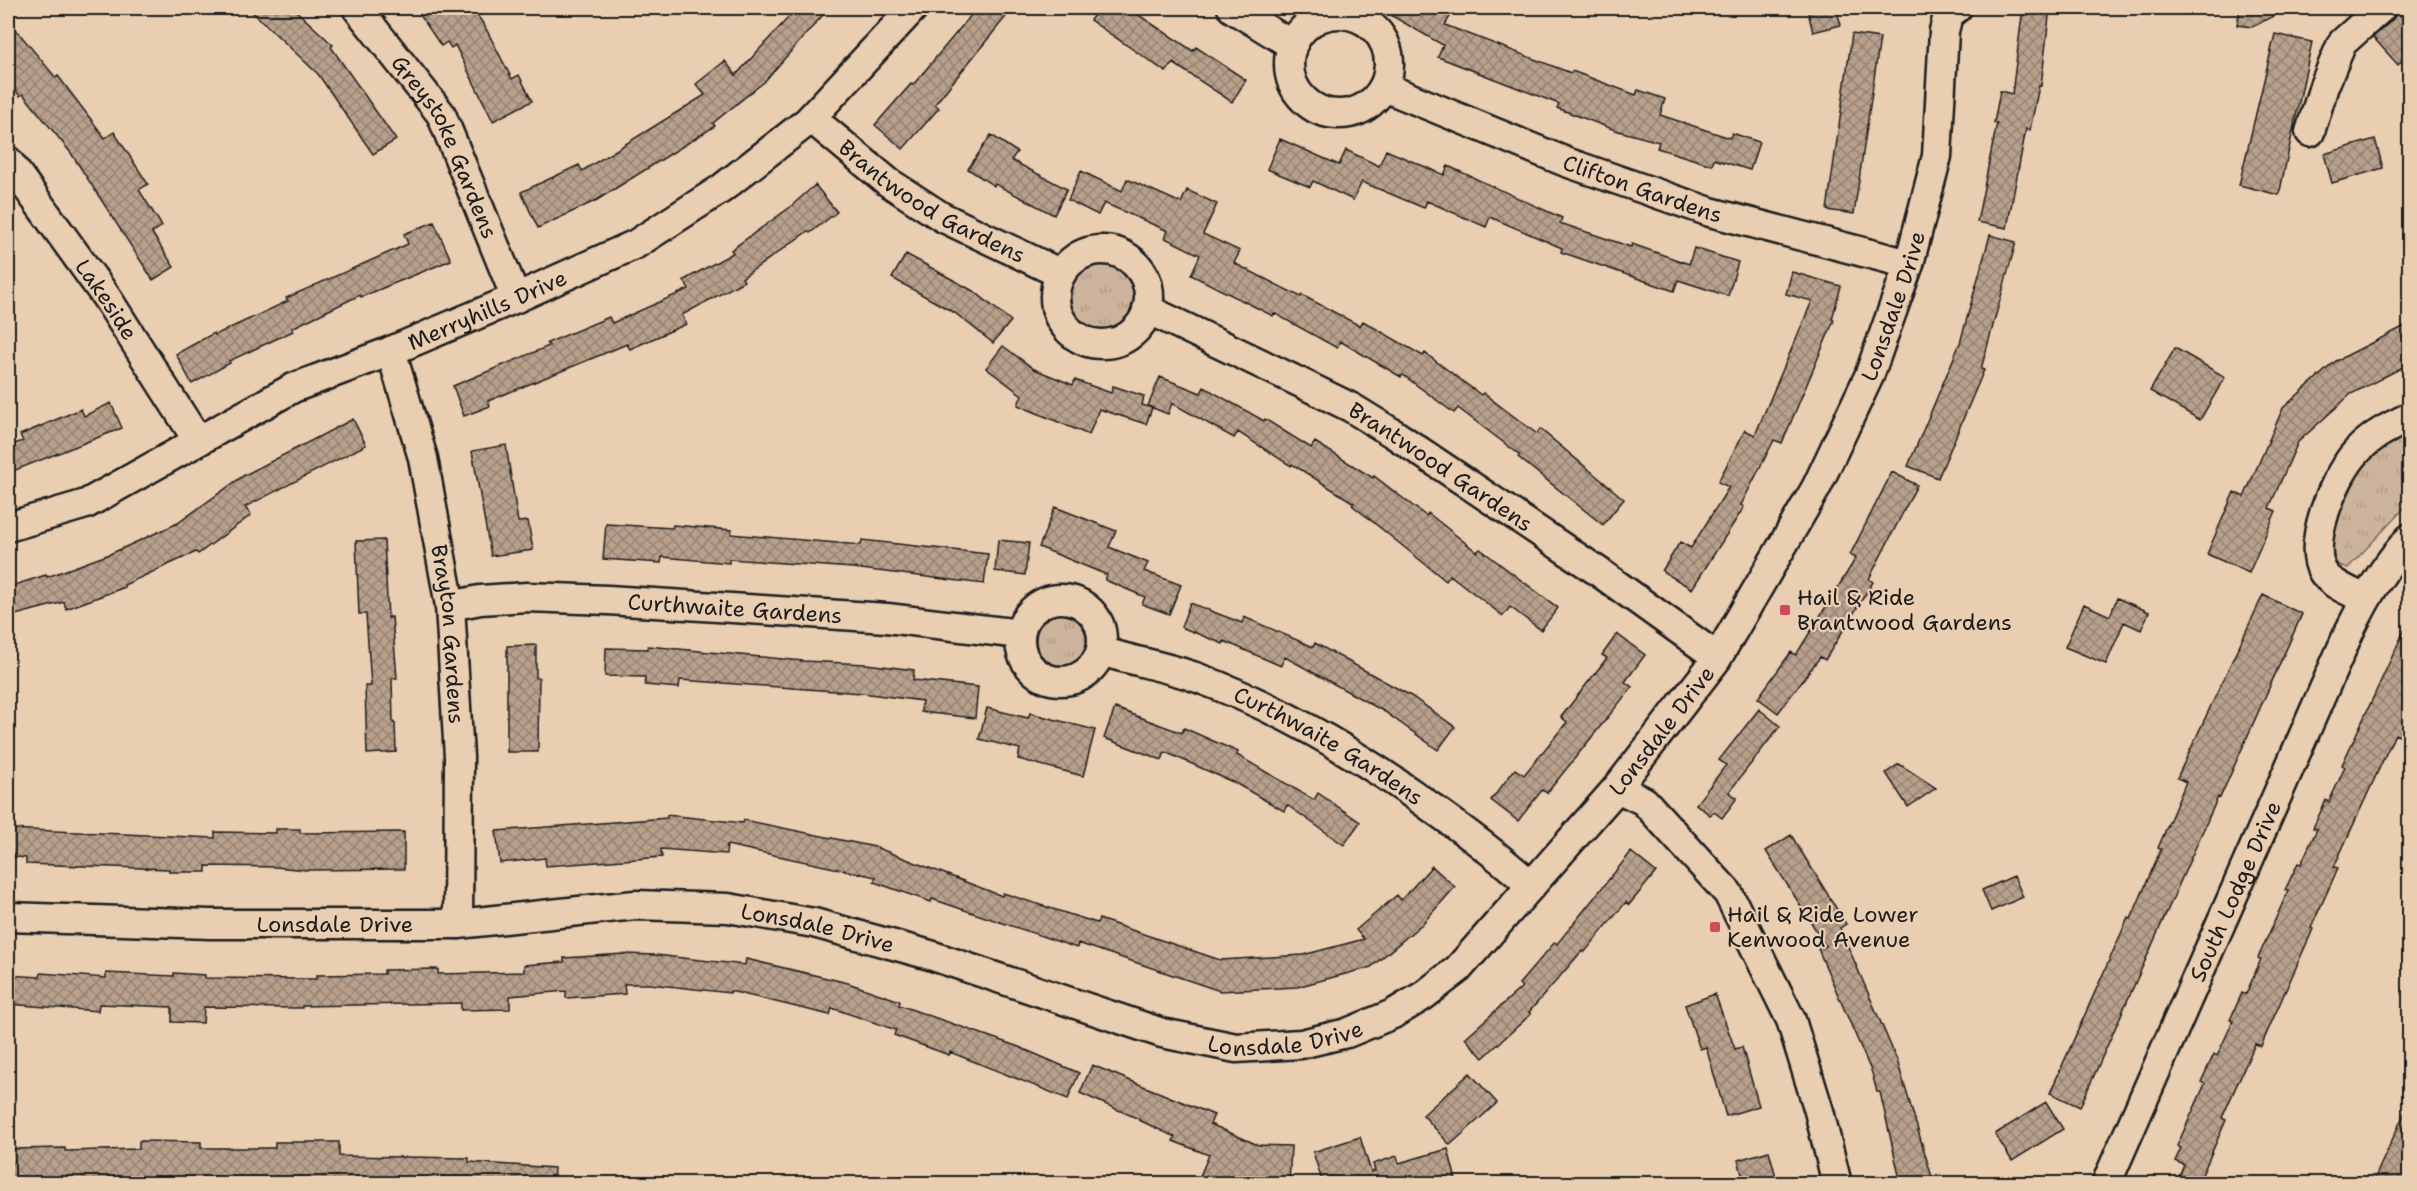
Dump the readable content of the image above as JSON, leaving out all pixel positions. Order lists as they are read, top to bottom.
{
  "streets": {
    "street": [
      "Greystoke Gardens",
      "Clifton Gardens",
      "Brantwood Gardens",
      "Lakeside",
      "Lonsdale Drive",
      "Merryhills Drive",
      "Curthwaite Gardens",
      "Brayton Gardens",
      "South Lodge Drive"
    ]
  },
  "crossings": [
    ["Greystoke Gardens", "Merryhills Drive"],
    ["Clifton Gardens", "Lonsdale Drive"],
    ["Brantwood Gardens", "Lonsdale Drive"],
    ["Brantwood Gardens", "Merryhills Drive"],
    ["Lakeside", "Merryhills Drive"],
    ["Lonsdale Drive", "Curthwaite Gardens"],
    ["Lonsdale Drive", "Brayton Gardens"],
    ["Merryhills Drive", "Brayton Gardens"],
    ["Curthwaite Gardens", "Brayton Gardens"]
  ],
  "places": {
    "transit": ["Hail & Ride Brantwood Gardens", "Hail & Ride Lower Kenwood Avenue"]
  }
}
